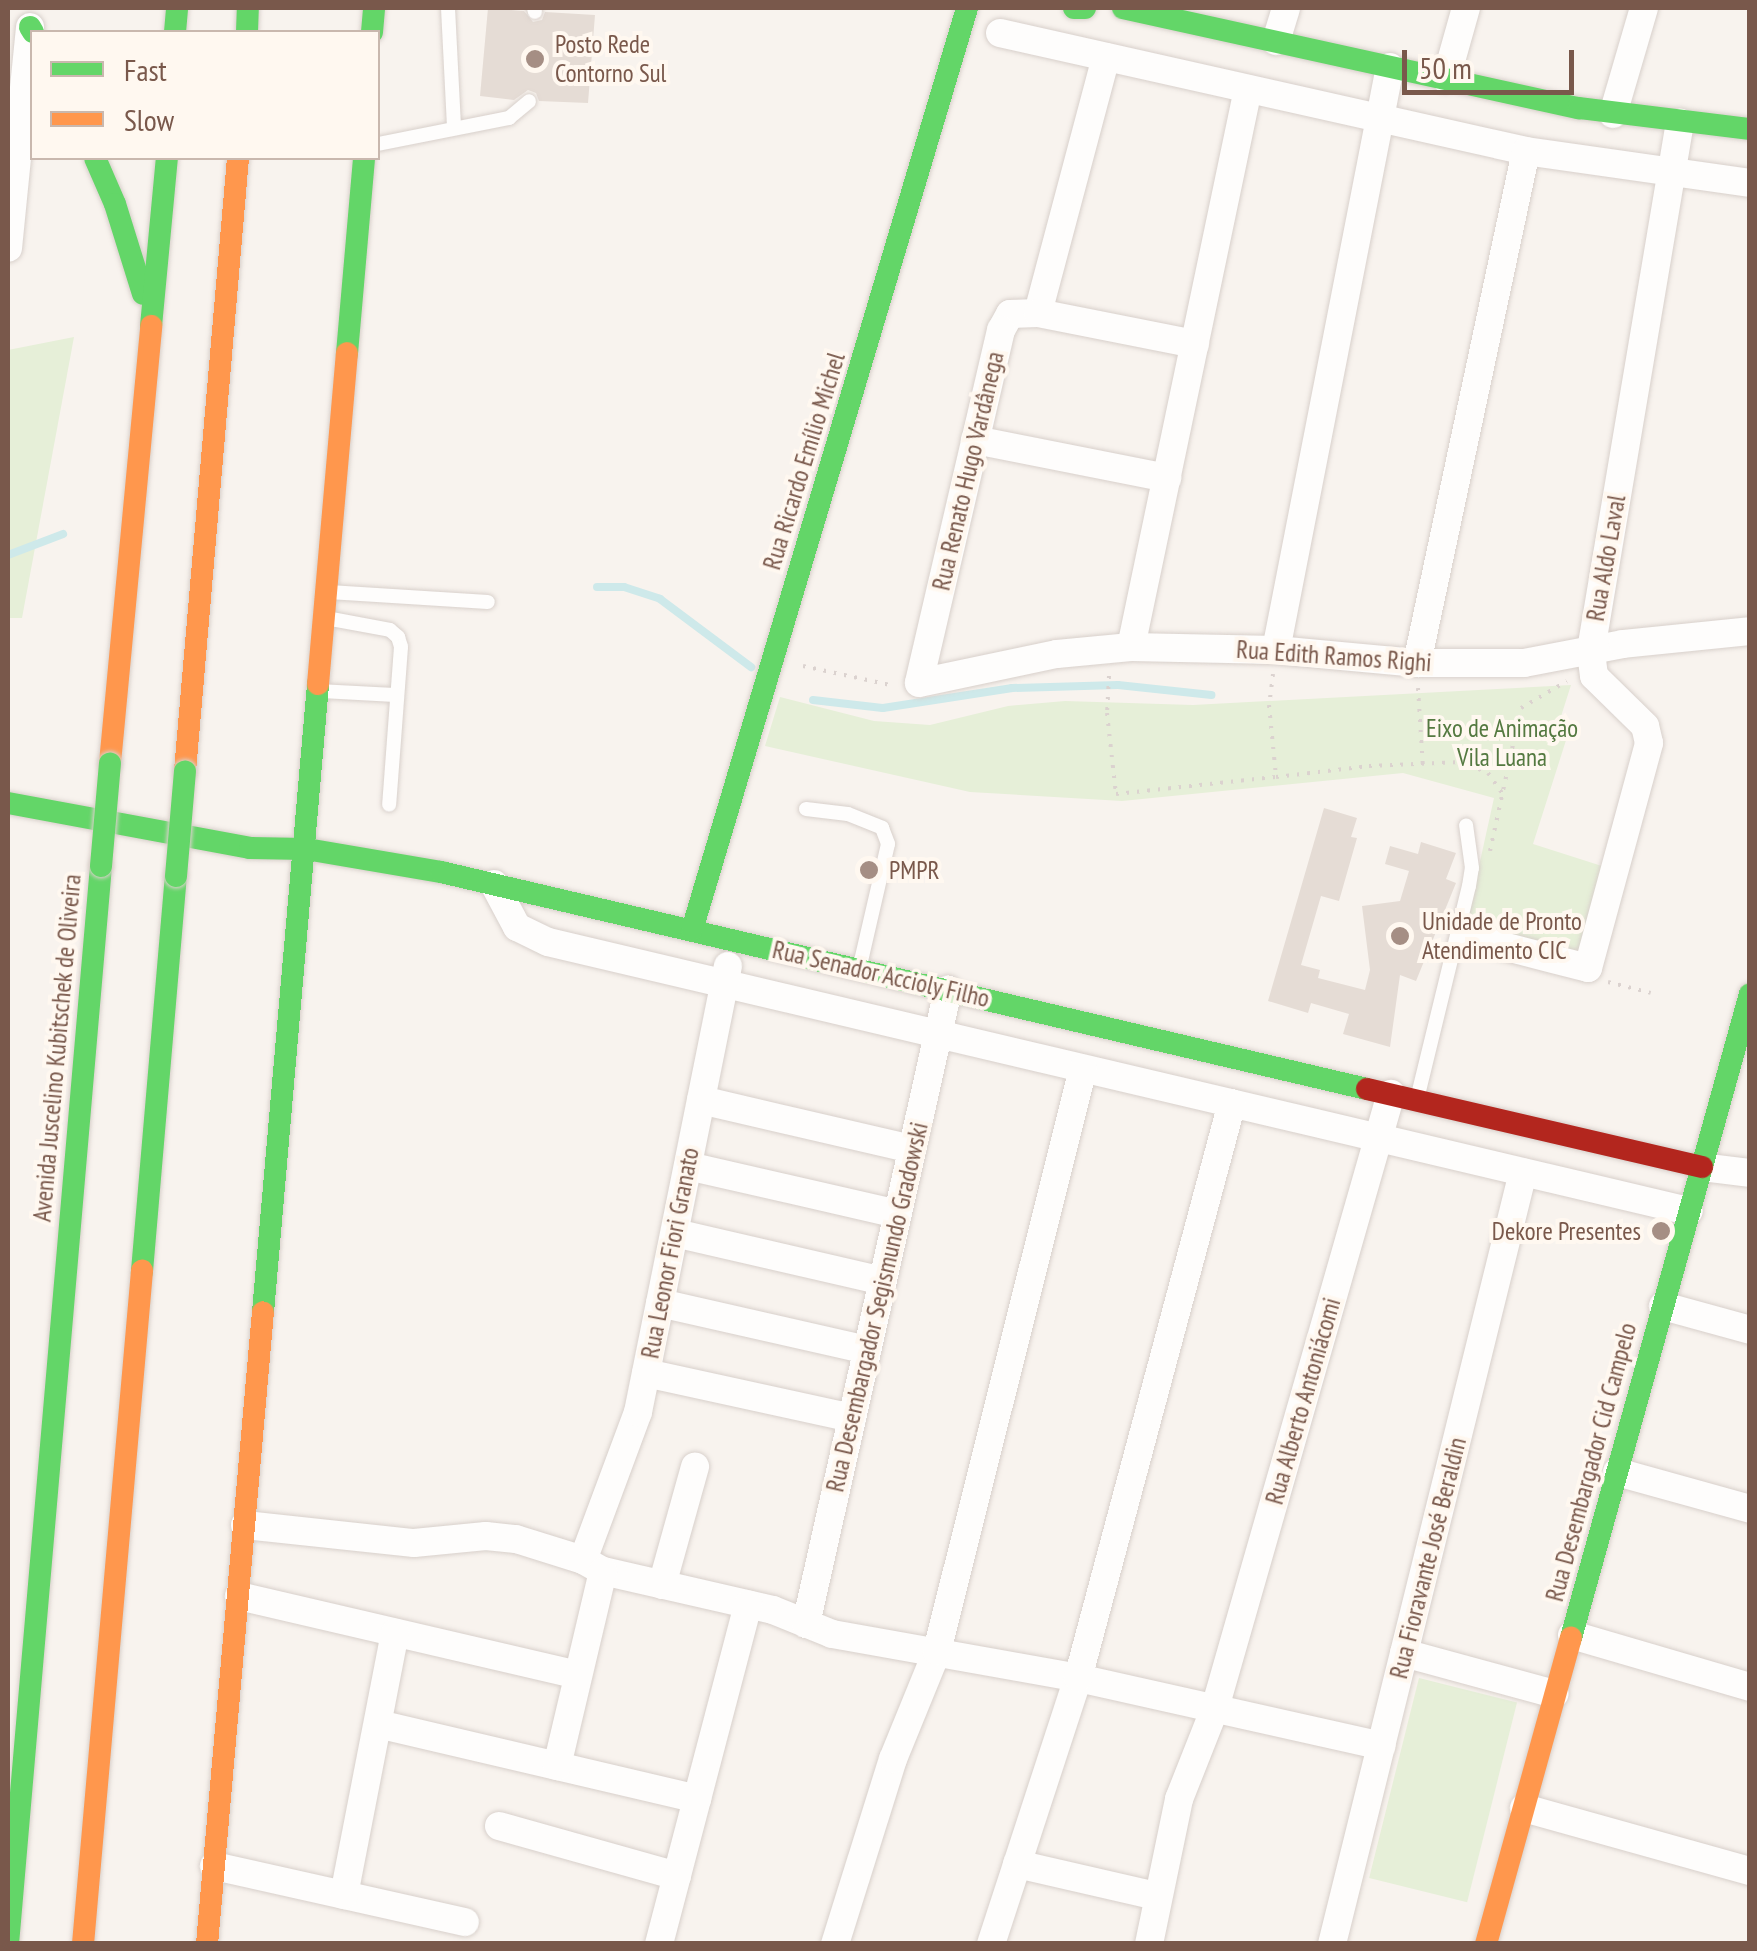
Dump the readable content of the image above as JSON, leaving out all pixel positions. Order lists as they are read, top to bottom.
{
  "streets": {
    "main road": [
      "Rua Ricardo Emílio Michel",
      "Rua Senador Accioly Filho",
      "Avenida Juscelino Kubitschek de Oliveira",
      "Rua Desembargador Cid Campelo"
    ],
    "street": [
      "Rua Renato Hugo Vardânega",
      "Rua Aldo Laval",
      "Rua Edith Ramos Righi",
      "Rua Leonor Fiori Granato",
      "Rua Desembargador Segismundo Gradowski",
      "Rua Alberto Antoniácomi",
      "Rua Fioravante José Beraldin"
    ]
  },
  "crossings": [
    ["Rua Ricardo Emílio Michel", "Rua Senador Accioly Filho"],
    ["Rua Renato Hugo Vardânega", "Rua Edith Ramos Righi"],
    ["Rua Aldo Laval", "Rua Edith Ramos Righi"],
    ["Rua Senador Accioly Filho", "Rua Leonor Fiori Granato"],
    ["Rua Senador Accioly Filho", "Rua Desembargador Segismundo Gradowski"],
    ["Rua Senador Accioly Filho", "Rua Alberto Antoniácomi"],
    ["Rua Senador Accioly Filho", "Rua Desembargador Cid Campelo"]
  ],
  "parks": ["Eixo de Animação Vila Luana"],
  "places": [
    "Posto Rede Contorno Sul",
    "PMPR",
    "Unidade de Pronto Atendimento CIC",
    "Dekore Presentes"
  ],
  "legend": ["Fast", "Slow"],
  "scale_bar": "50 m"
}
